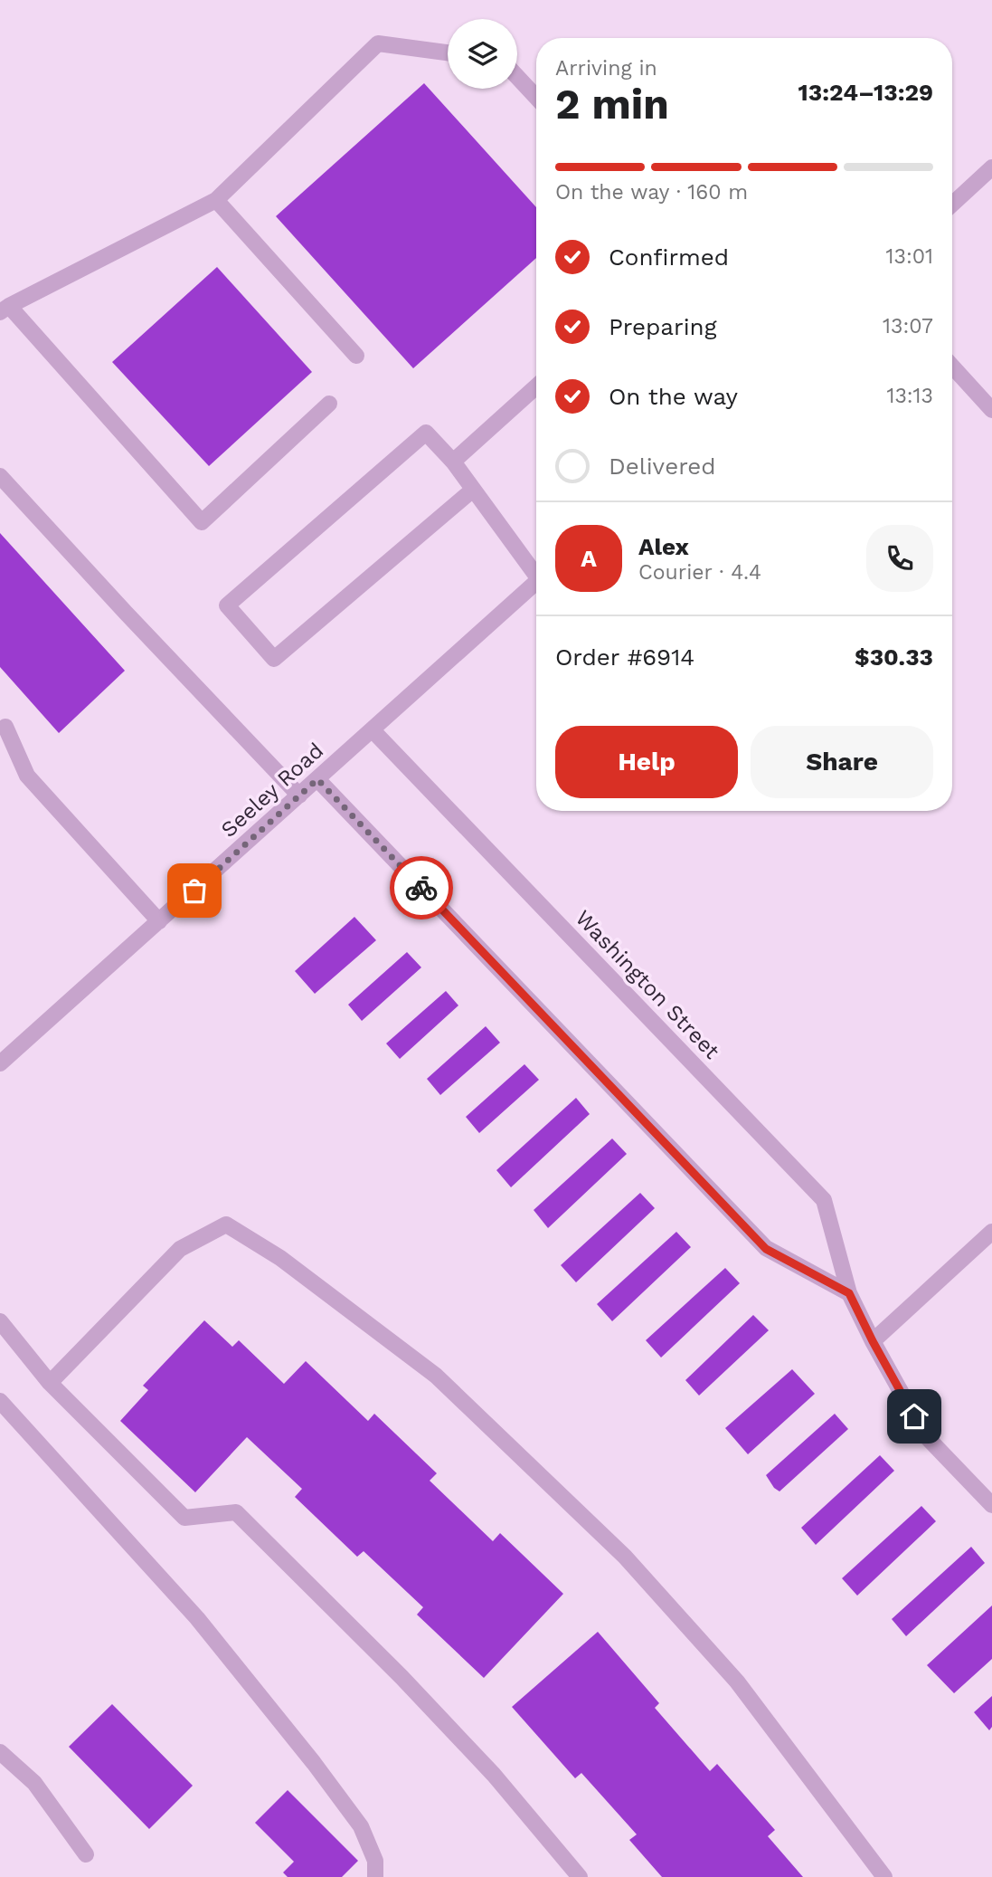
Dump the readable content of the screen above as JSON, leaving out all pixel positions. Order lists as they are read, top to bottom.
{
  "streets": {
    "street": ["Seeley Road", "Washington Street"]
  },
  "crossings": [
    ["Seeley Road", "Washington Street"]
  ],
  "page": {
    "heading": ["2 min", "Arriving in", "13:24–13:29"],
    "panel": [
      "Alex",
      "Courier · 4.4",
      "Order #6914",
      "$30.33"
    ],
    "bar": "On the way · 160 m",
    "list": [
      ["Confirmed", "13:01"],
      ["Preparing", "13:07"],
      ["On the way", "13:13"],
      "Delivered"
    ],
    "round": "A",
    "buttons": ["Help", "Share"]
  }
}
